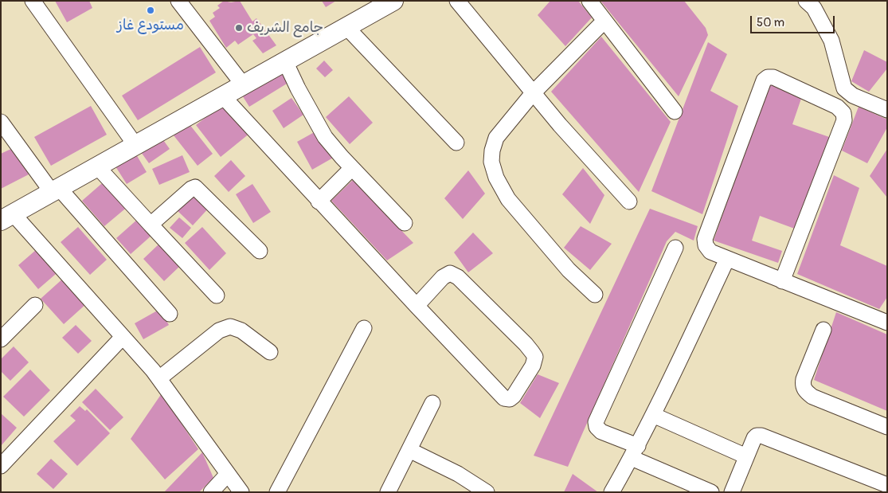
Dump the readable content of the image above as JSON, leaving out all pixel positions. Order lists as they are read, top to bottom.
{
  "places": ["مستودع غاز", "جامع الشريف"],
  "scale_bar": "50 m"
}
